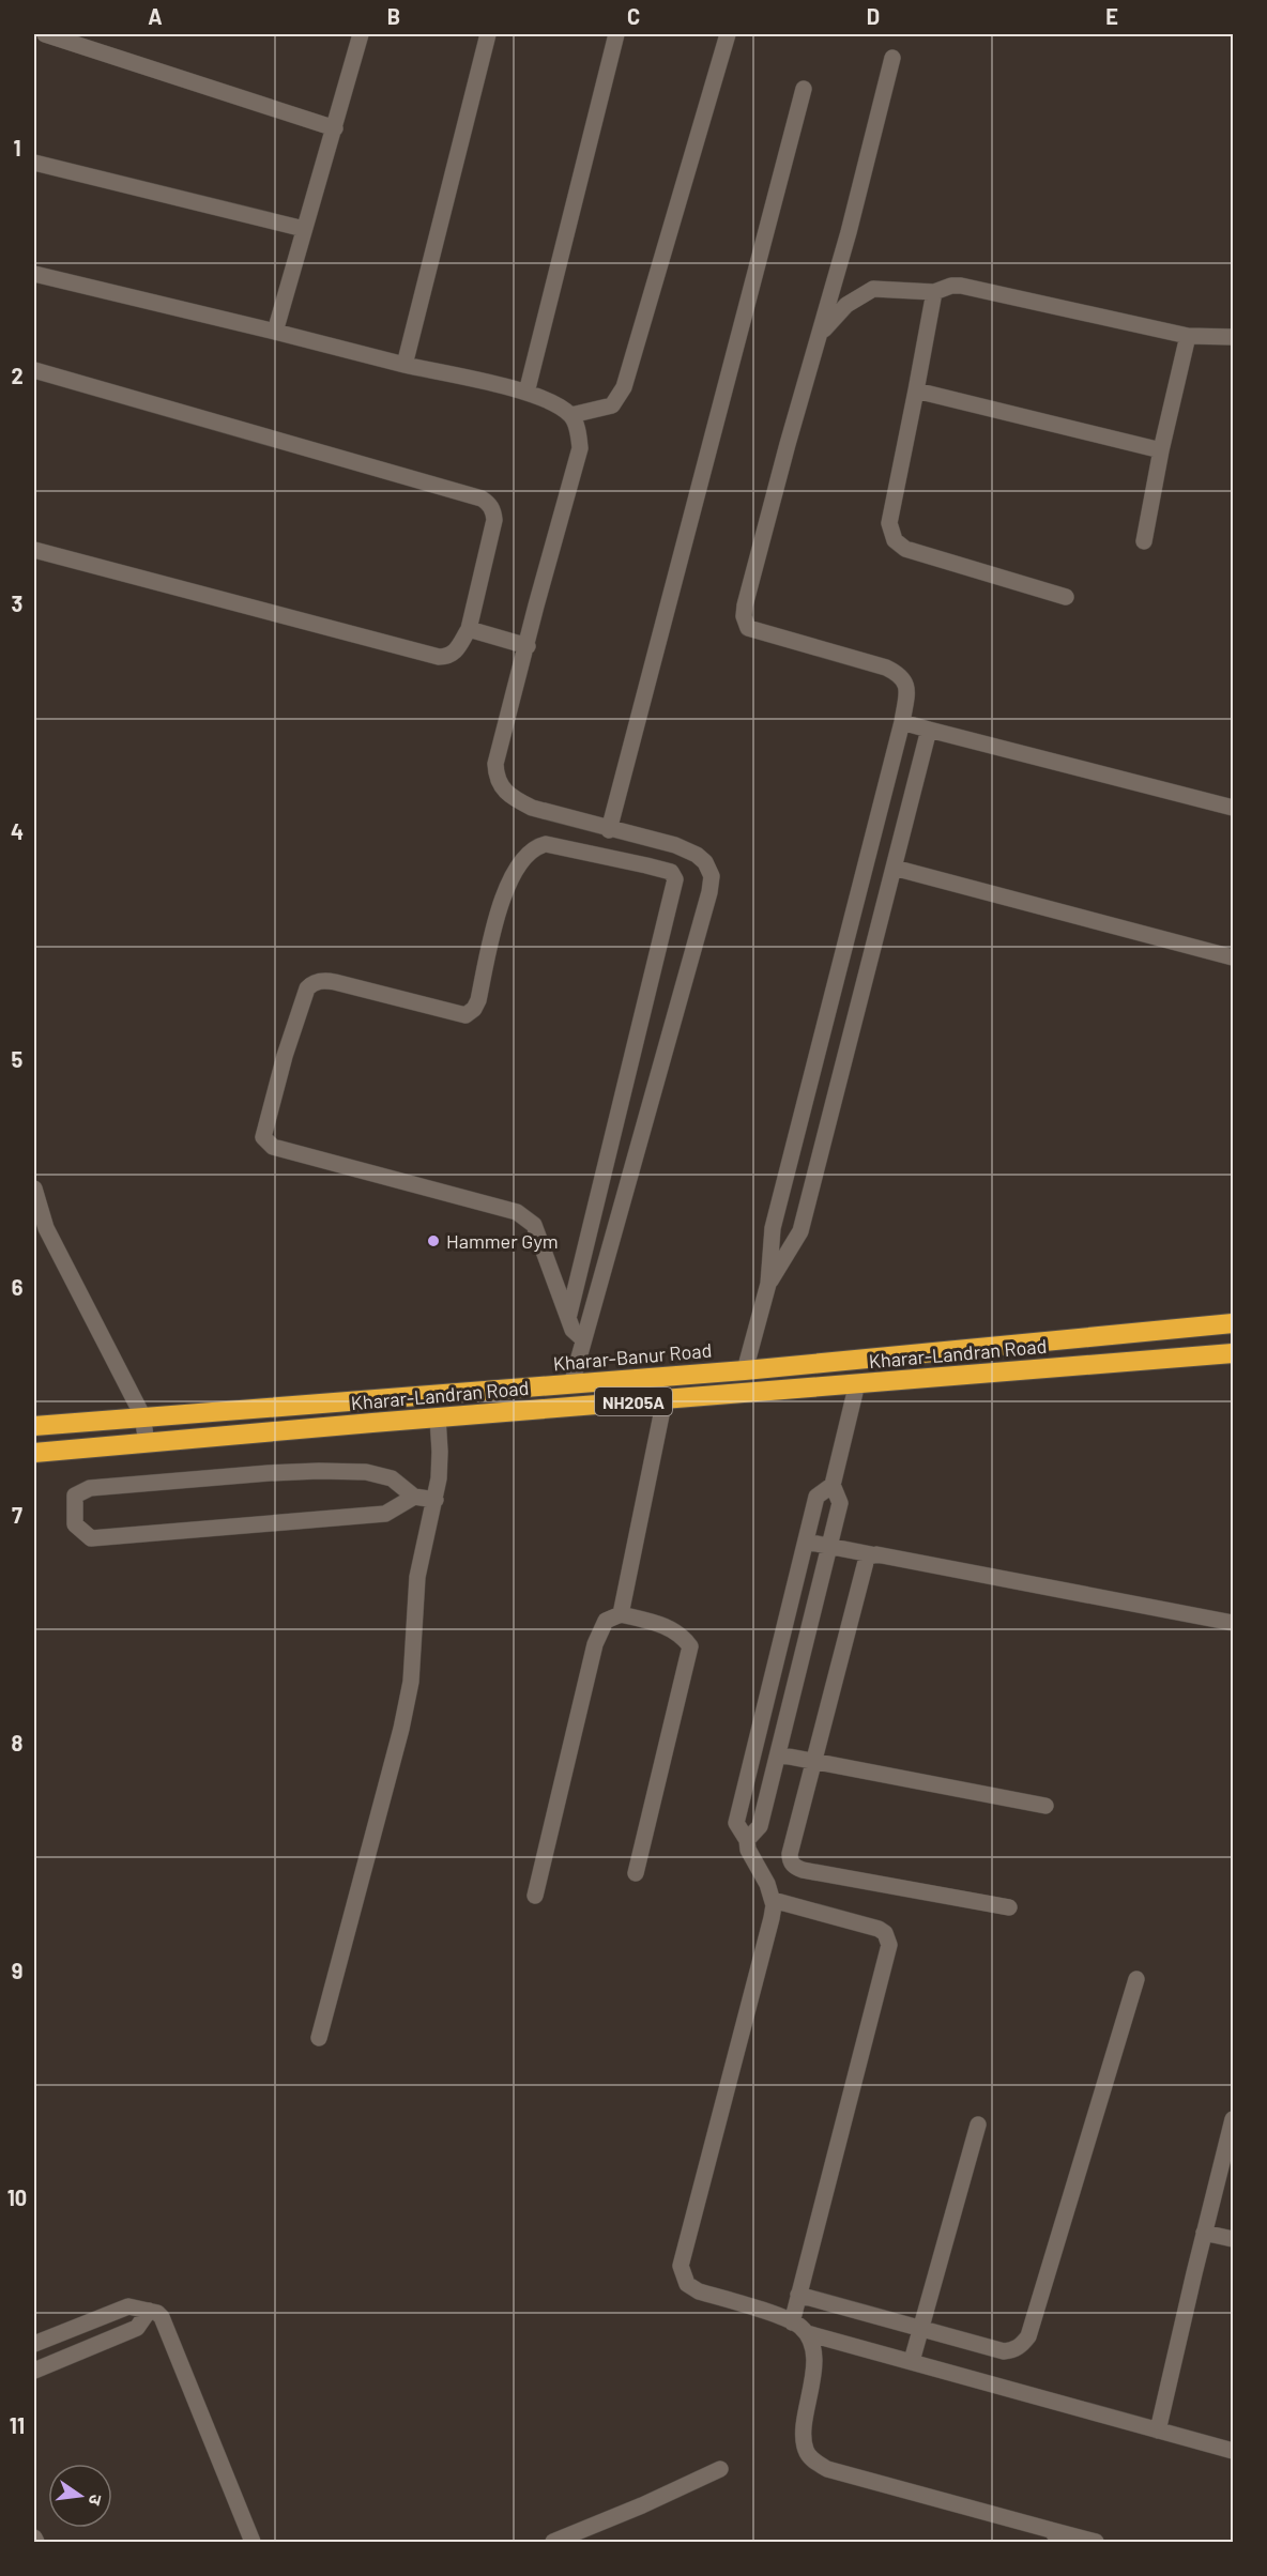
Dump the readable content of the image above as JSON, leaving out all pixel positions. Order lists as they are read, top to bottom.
{
  "streets": {
    "highway": ["Kharar-Landran Road", "Kharar-Banur Road", "NH205A"]
  },
  "places": ["Hammer Gym"],
  "north": "right",
  "grid": {
    "columns": [
      "A",
      "B",
      "C",
      "D",
      "E"
    ],
    "rows": [
      "1",
      "2",
      "3",
      "4",
      "5",
      "6",
      "7",
      "8",
      "9",
      "10",
      "11"
    ]
  }
}
